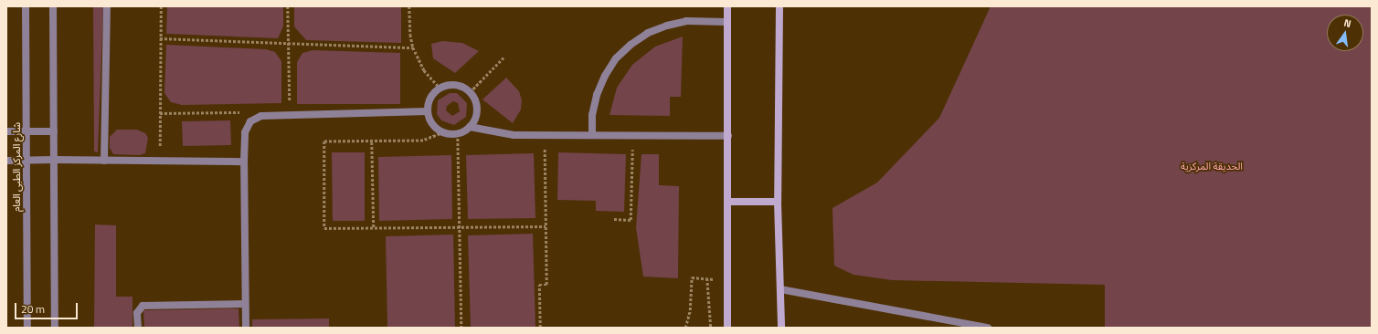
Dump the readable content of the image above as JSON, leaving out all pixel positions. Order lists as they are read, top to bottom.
{
  "streets": {
    "street": ["شارع المركز الطبى العام"]
  },
  "parks": ["الحديقة المركزية"],
  "scale_bar": "20 m",
  "north": "top"
}
